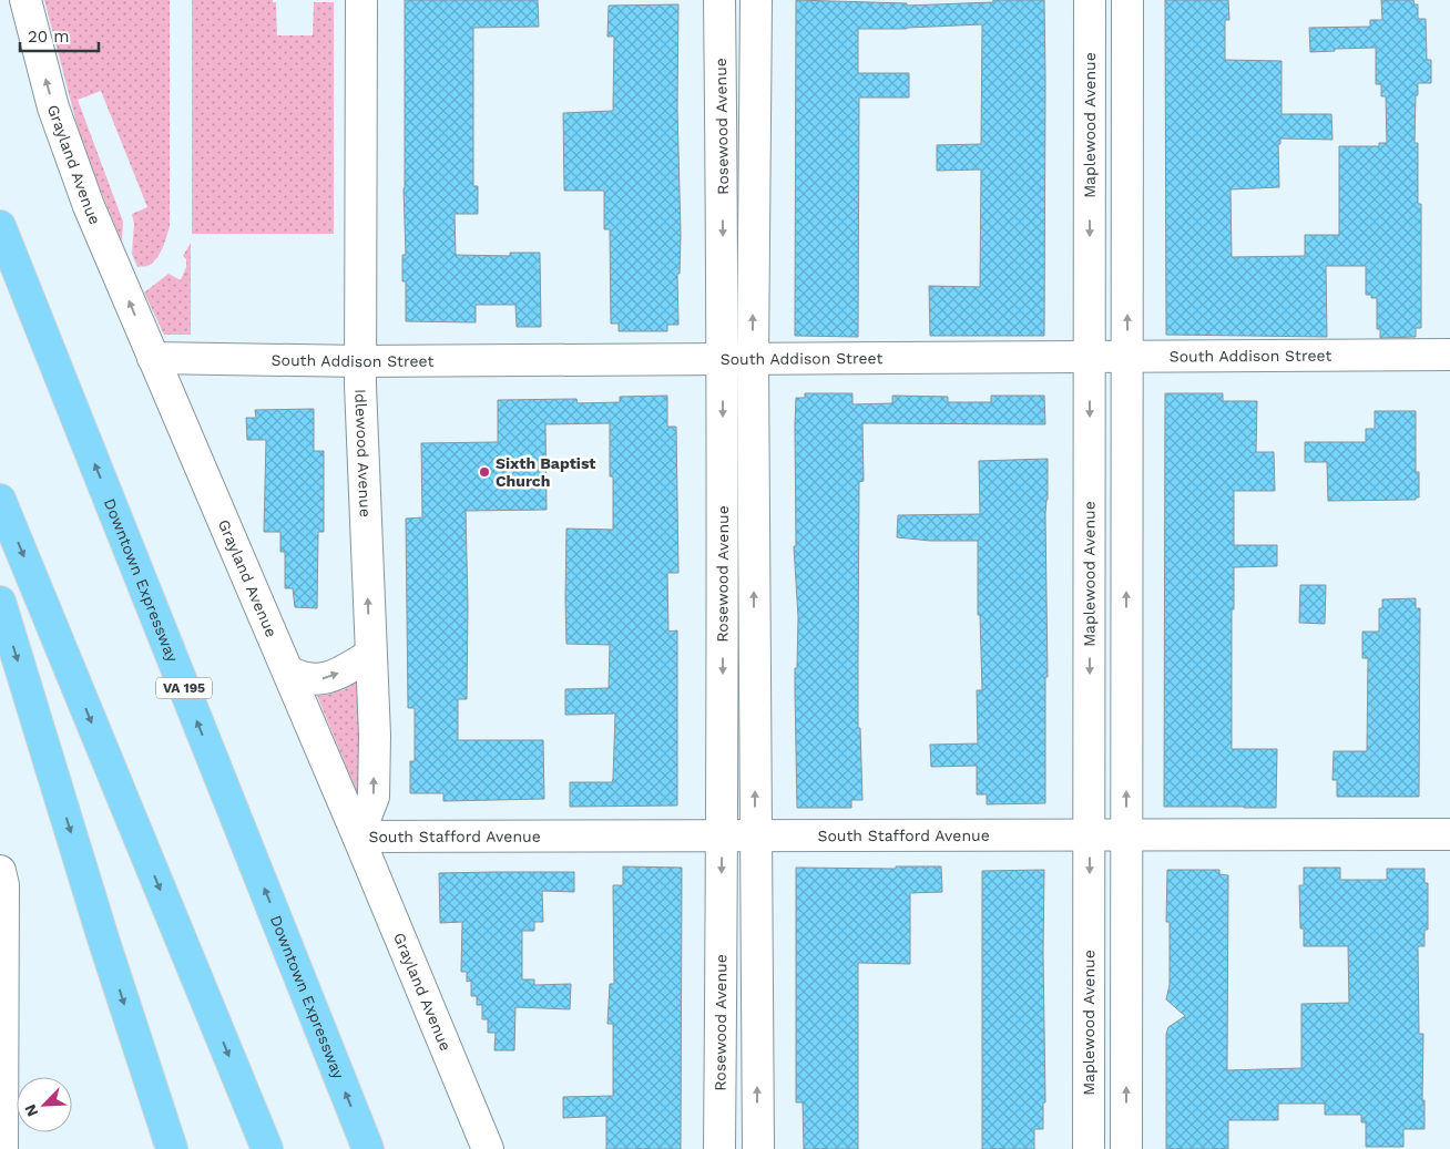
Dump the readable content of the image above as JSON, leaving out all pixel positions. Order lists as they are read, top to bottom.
{
  "streets": {
    "highway": ["Downtown Expressway", "VA 195"],
    "street": [
      "Rosewood Avenue",
      "Maplewood Avenue",
      "Grayland Avenue",
      "South Addison Street",
      "Idlewood Avenue",
      "South Stafford Avenue"
    ]
  },
  "crossings": [
    ["Rosewood Avenue", "South Addison Street"],
    ["Rosewood Avenue", "South Stafford Avenue"],
    ["Maplewood Avenue", "South Addison Street"],
    ["Maplewood Avenue", "South Stafford Avenue"],
    ["Grayland Avenue", "South Addison Street"],
    ["Grayland Avenue", "Idlewood Avenue"],
    ["Grayland Avenue", "South Stafford Avenue"],
    ["South Addison Street", "Idlewood Avenue"],
    ["Idlewood Avenue", "South Stafford Avenue"]
  ],
  "one_way": ["Idlewood Avenue"],
  "places": ["Sixth Baptist Church"],
  "scale_bar": "20 m",
  "north": "bottom left"
}
